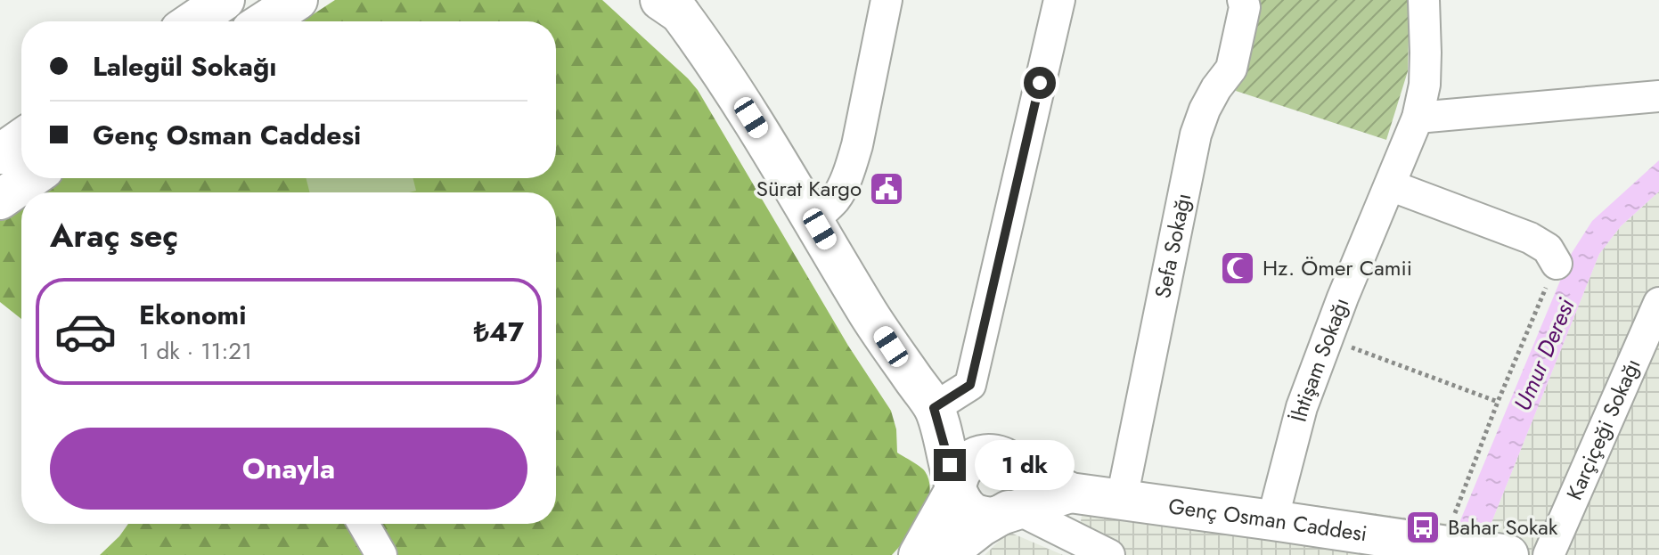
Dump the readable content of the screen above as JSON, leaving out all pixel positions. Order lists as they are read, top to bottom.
{
  "streets": {
    "street": [
      "Sefa Sokağı",
      "İhtişam Sokağı",
      "Karçiçeği Sokağı",
      "Genç Osman Caddesi"
    ]
  },
  "crossings": [
    ["Sefa Sokağı", "Genç Osman Caddesi"],
    ["İhtişam Sokağı", "Genç Osman Caddesi"]
  ],
  "water": ["Umur Deresi"],
  "places": {
    "public building": ["Sürat Kargo"],
    "mosque": ["Hz. Ömer Camii"],
    "bus stop": ["Bahar Sokak"]
  },
  "page": {
    "banner": ["Lalegül Sokağı", "Genç Osman Caddesi"],
    "heading": "Araç seç",
    "list": [
      {
        "name": "Ekonomi",
        "note": "1 dk · 11:21",
        "value": "₺47"
      }
    ],
    "buttons": "Onayla",
    "bubble": "1 dk"
  }
}
